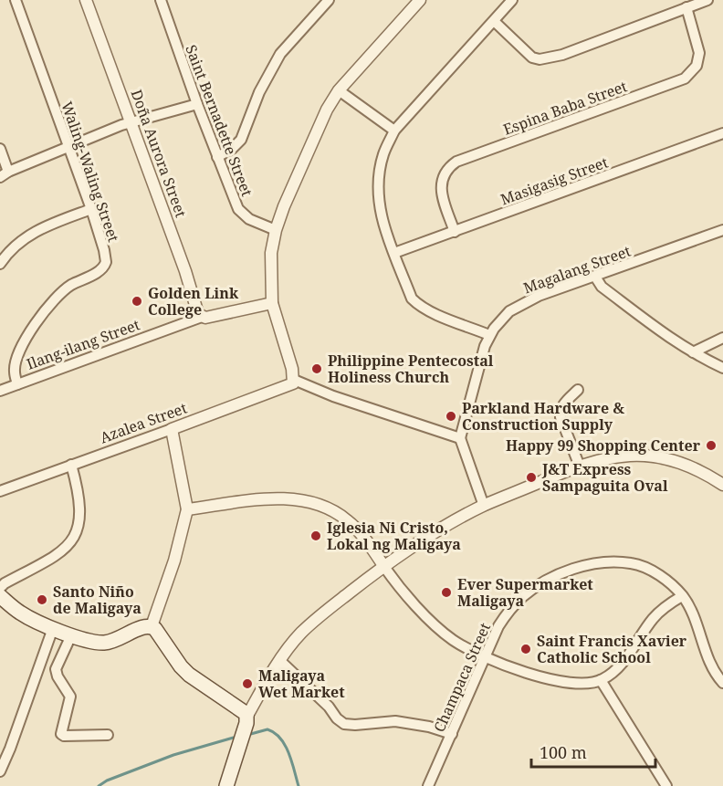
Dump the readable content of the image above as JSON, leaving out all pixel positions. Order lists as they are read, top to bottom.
{
  "streets": {
    "street": [
      "Espina Baba Street",
      "Saint Bernadette Street",
      "Doña Aurora Street",
      "Waling-Waling Street",
      "Masigasig Street",
      "Magalang Street",
      "Ilang-ilang Street",
      "Azalea Street",
      "Champaca Street"
    ]
  },
  "crossings": [
    ["Espina Baba Street", "Masigasig Street"],
    ["Doña Aurora Street", "Ilang-ilang Street"],
    ["Waling-Waling Street", "Ilang-ilang Street"]
  ],
  "places": [
    "Golden Link College",
    "Philippine Pentecostal Holiness Church",
    "Parkland Hardware & Construction Supply",
    "Happy 99 Shopping Center",
    "J&T Express Sampaguita Oval",
    "Iglesia Ni Cristo, Lokal ng Maligaya",
    "Ever Supermarket Maligaya",
    "Santo Niño de Maligaya",
    "Saint Francis Xavier Catholic School",
    "Maligaya Wet Market"
  ],
  "scale_bar": "100 m"
}
